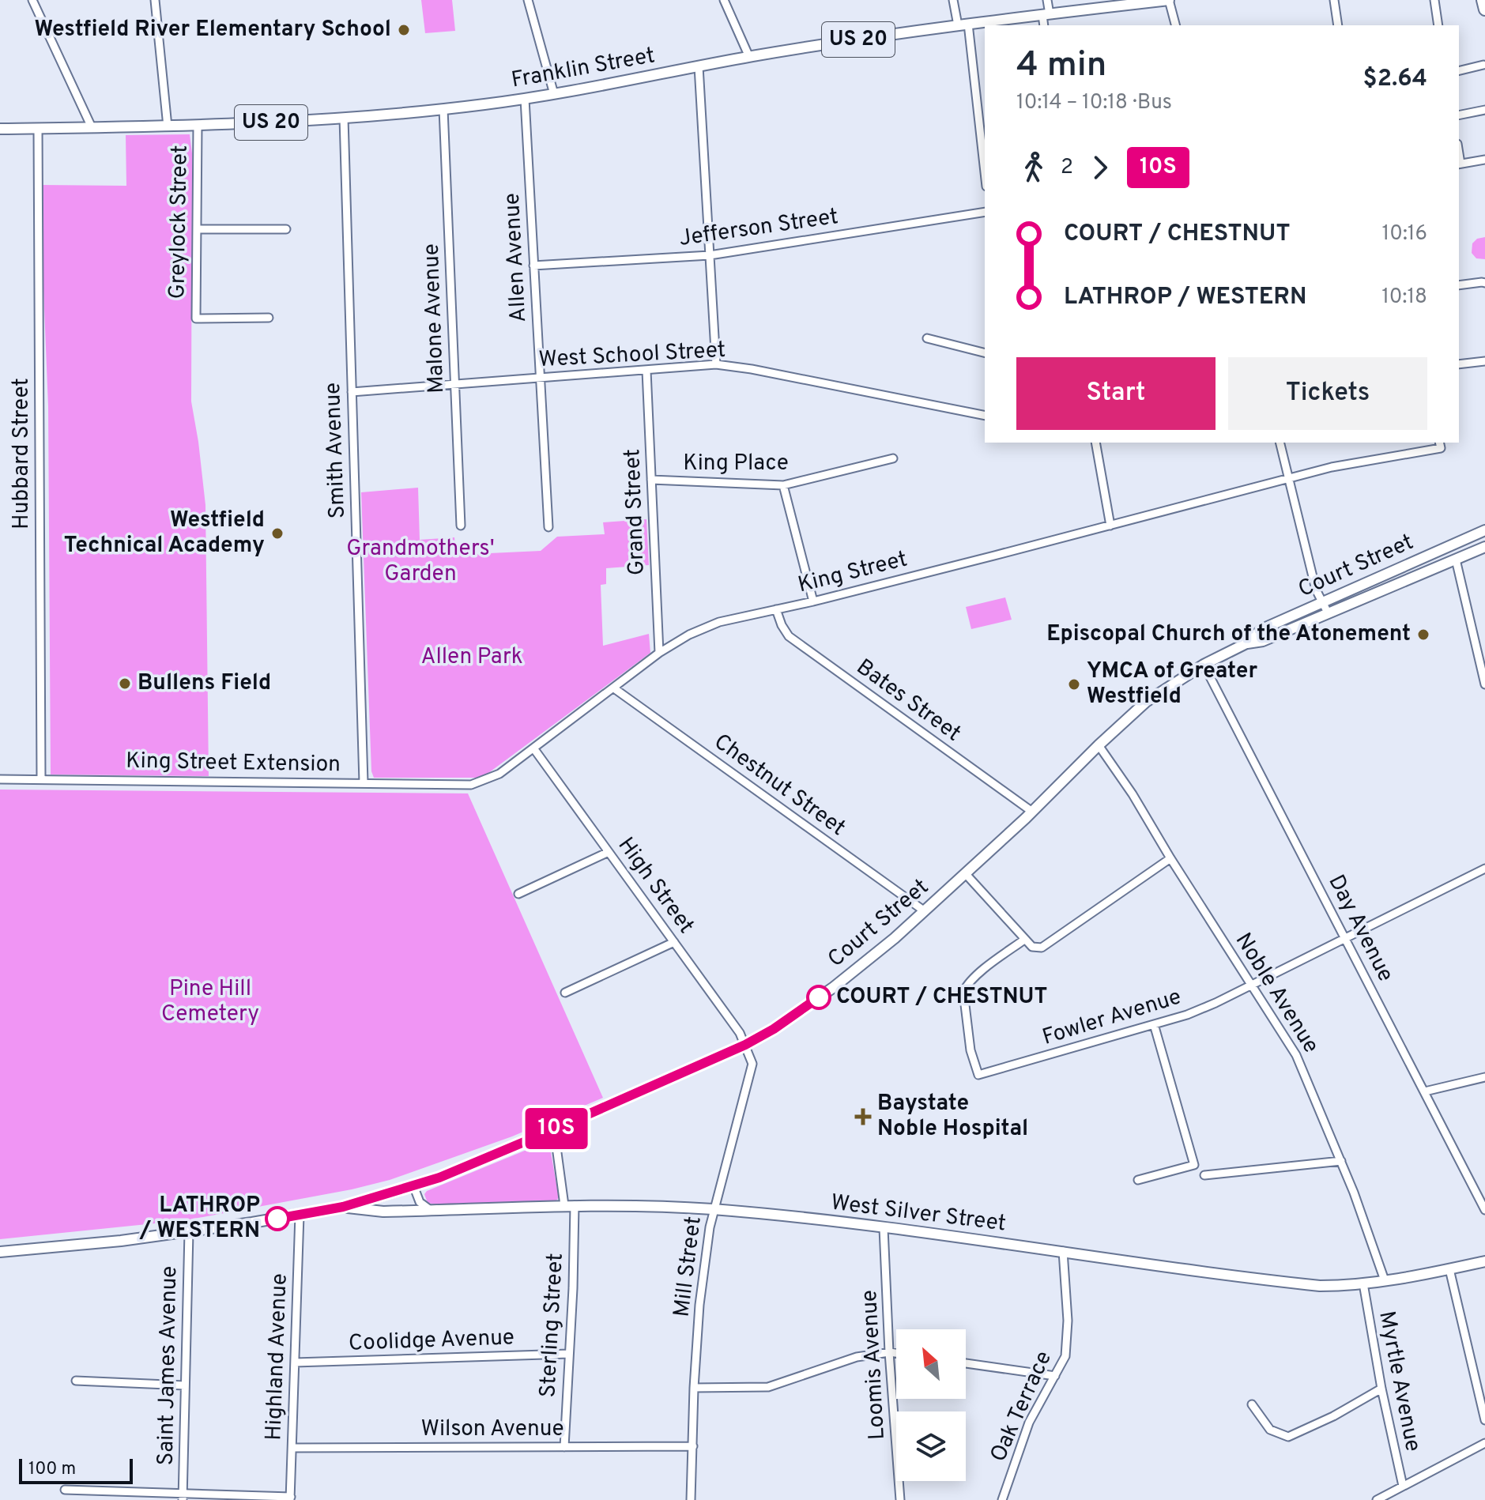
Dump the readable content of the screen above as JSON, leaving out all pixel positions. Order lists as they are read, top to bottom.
{
  "streets": {
    "main road": [
      "US 20",
      "Franklin Street",
      "Court Street",
      "West Silver Street"
    ],
    "street": [
      "Greylock Street",
      "Jefferson Street",
      "Allen Avenue",
      "Malone Avenue",
      "West School Street",
      "Smith Avenue",
      "Hubbard Street",
      "King Place",
      "Grand Street",
      "King Street",
      "Bates Street",
      "King Street Extension",
      "Chestnut Street",
      "High Street",
      "Day Avenue",
      "Noble Avenue",
      "Fowler Avenue",
      "Mill Street",
      "Sterling Street",
      "Coolidge Avenue",
      "Highland Avenue",
      "Loomis Avenue",
      "Saint James Avenue",
      "Myrtle Avenue",
      "Oak Terrace",
      "Wilson Avenue"
    ]
  },
  "crossings": [
    ["Franklin Street", "Greylock Street"],
    ["Franklin Street", "Allen Avenue"],
    ["Franklin Street", "Malone Avenue"],
    ["Franklin Street", "Smith Avenue"],
    ["Franklin Street", "Hubbard Street"],
    ["Jefferson Street", "Allen Avenue"],
    ["Allen Avenue", "West School Street"],
    ["Malone Avenue", "West School Street"],
    ["West School Street", "Smith Avenue"],
    ["West School Street", "Grand Street"],
    ["Smith Avenue", "King Street Extension"],
    ["Hubbard Street", "King Street Extension"],
    ["King Place", "Grand Street"],
    ["Grand Street", "King Street"],
    ["Court Street", "Bates Street"],
    ["Court Street", "Chestnut Street"],
    ["Court Street", "High Street"],
    ["Court Street", "Day Avenue"],
    ["Court Street", "Noble Avenue"],
    ["Court Street", "West Silver Street"],
    ["Court Street", "Mill Street"],
    ["Court Street", "Sterling Street"],
    ["King Street", "Bates Street"],
    ["King Street", "King Street Extension"],
    ["King Street", "Chestnut Street"],
    ["King Street", "High Street"],
    ["High Street", "Mill Street"],
    ["Day Avenue", "Fowler Avenue"],
    ["Noble Avenue", "Fowler Avenue"],
    ["Noble Avenue", "West Silver Street"],
    ["West Silver Street", "Mill Street"],
    ["West Silver Street", "Sterling Street"],
    ["West Silver Street", "Loomis Avenue"],
    ["West Silver Street", "Myrtle Avenue"],
    ["West Silver Street", "Oak Terrace"],
    ["Mill Street", "Wilson Avenue"],
    ["Sterling Street", "Coolidge Avenue"],
    ["Sterling Street", "Wilson Avenue"],
    ["Coolidge Avenue", "Highland Avenue"],
    ["Highland Avenue", "Wilson Avenue"]
  ],
  "parks": ["Grandmothers' Garden", "Allen Park", "Pine Hill Cemetery"],
  "places": {
    "other": [
      "Westfield River Elementary School",
      "Westfield Technical Academy",
      "Episcopal Church of the Atonement",
      "Bullens Field",
      "YMCA of Greater Westfield",
      "COURT / CHESTNUT",
      "LATHROP / WESTERN"
    ],
    "health": ["Baystate Noble Hospital"]
  },
  "lines": ["bus line 10S"],
  "scale_bar": "100 m",
  "north": "top left",
  "page": {
    "on_map": "10S",
    "heading": ["4 min", "10:14 – 10:18 · Bus", "$2.64"],
    "legs": ["2", "10S"],
    "list": [
      {
        "name": "COURT / CHESTNUT",
        "value": "10:16"
      },
      {
        "name": "LATHROP / WESTERN",
        "value": "10:18"
      }
    ],
    "buttons": ["Start", "Tickets"],
    "scale": "100 m"
  }
}
